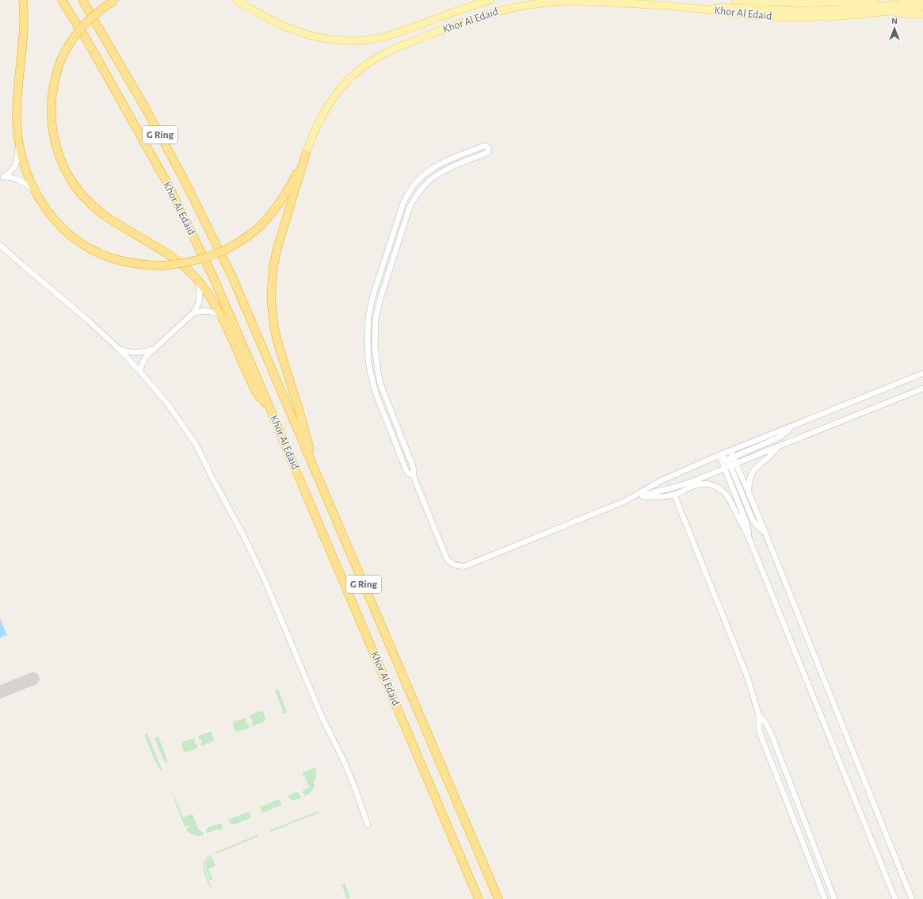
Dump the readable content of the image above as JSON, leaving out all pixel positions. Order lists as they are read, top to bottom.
{
  "streets": {
    "highway": ["Khor Al Edaid", "G Ring"]
  },
  "north": "top"
}
